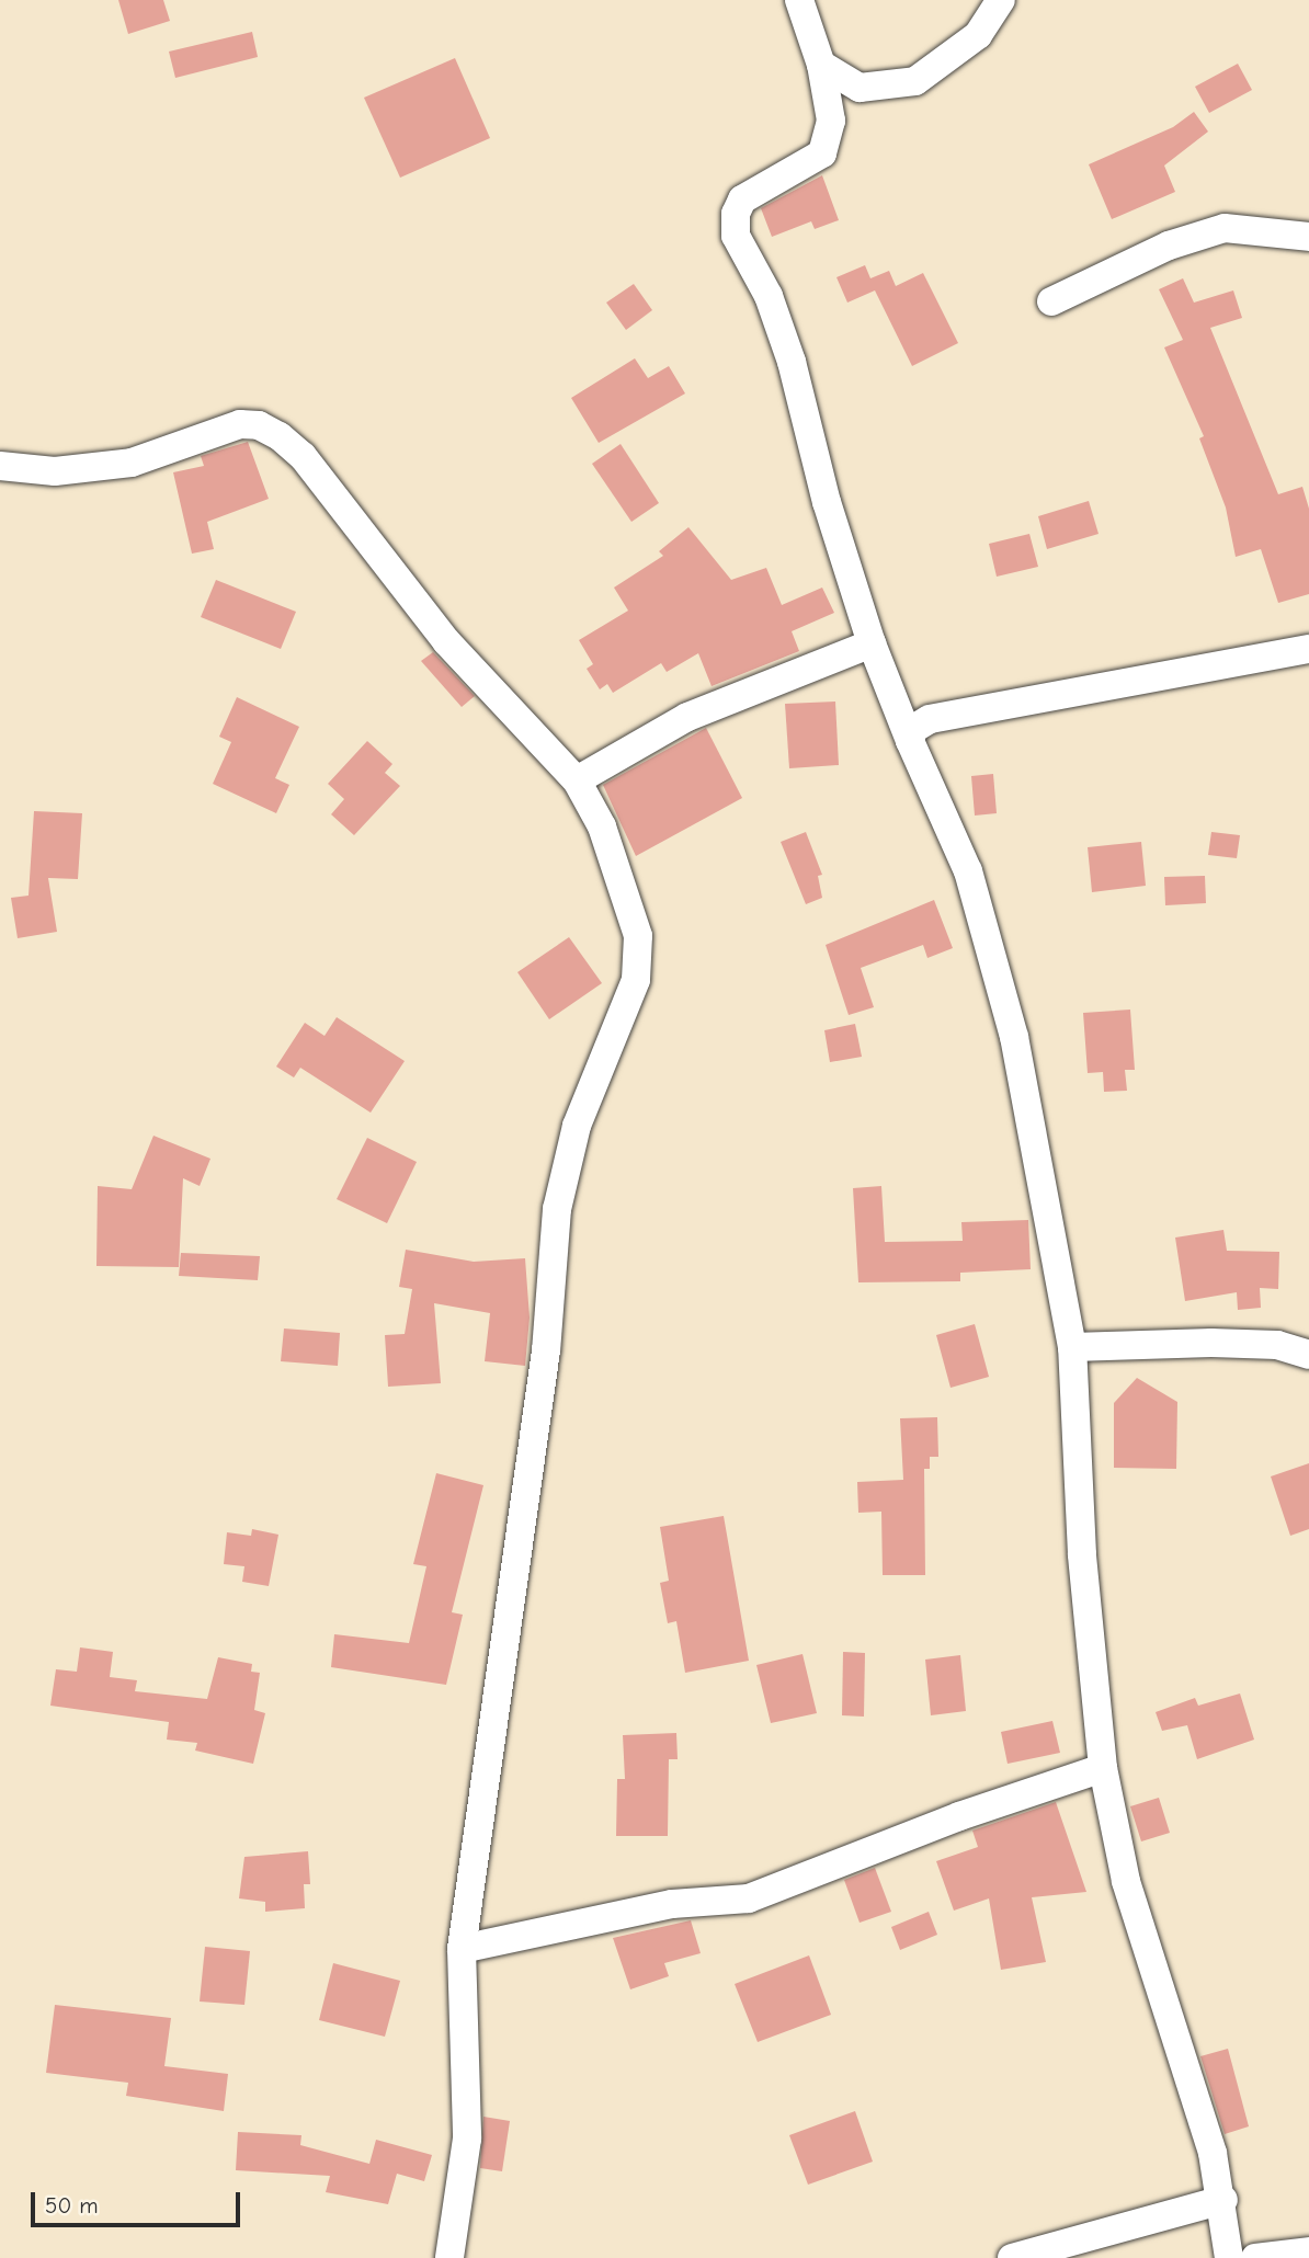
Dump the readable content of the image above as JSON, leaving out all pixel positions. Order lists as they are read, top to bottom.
{
  "scale_bar": "50 m"
}
